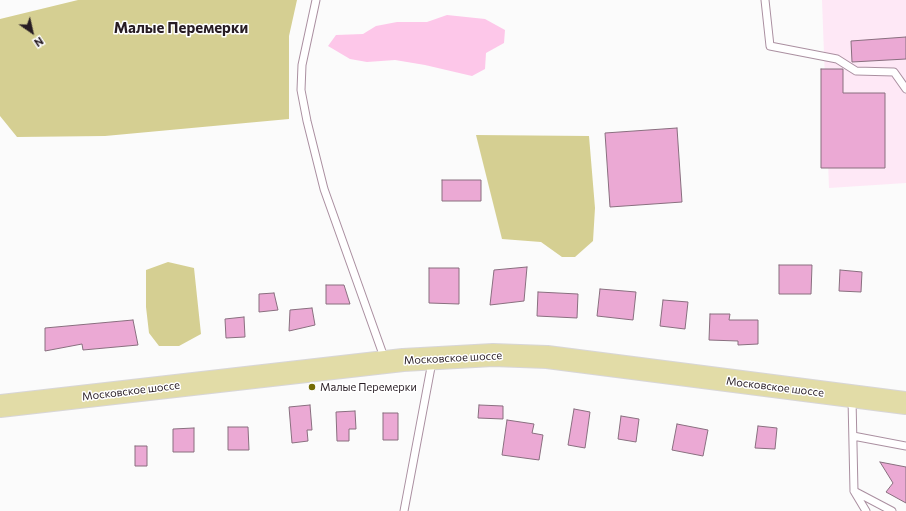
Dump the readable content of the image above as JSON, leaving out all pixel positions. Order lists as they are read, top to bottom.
{
  "streets": {
    "main road": ["Московское шоссе"]
  },
  "districts": ["Малые Перемерки"],
  "places": ["Малые Перемерки"],
  "north": "bottom right"
}
